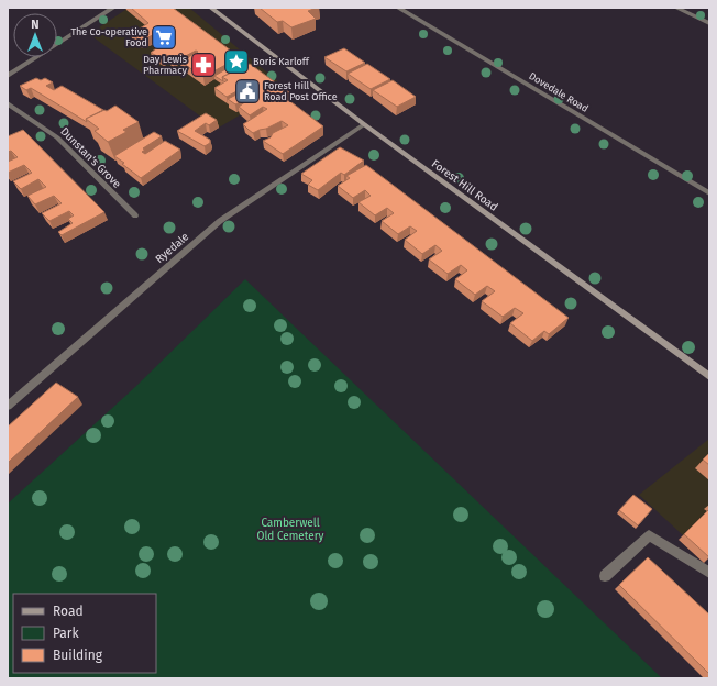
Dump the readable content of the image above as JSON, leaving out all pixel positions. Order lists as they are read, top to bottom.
{
  "streets": {
    "main road": ["Forest Hill Road"],
    "street": ["Dovedale Road", "Dunstan's Grove", "Ryedale"]
  },
  "crossings": [
    ["Forest Hill Road", "Ryedale"]
  ],
  "parks": ["Camberwell Old Cemetery"],
  "places": {
    "supermarket": ["The Co-operative Food"],
    "place": ["Boris Karloff"],
    "pharmacy": ["Day Lewis Pharmacy"],
    "public building": ["Forest Hill Road Post Office"]
  },
  "legend": ["Road", "Park", "Building"],
  "north": "top"
}
